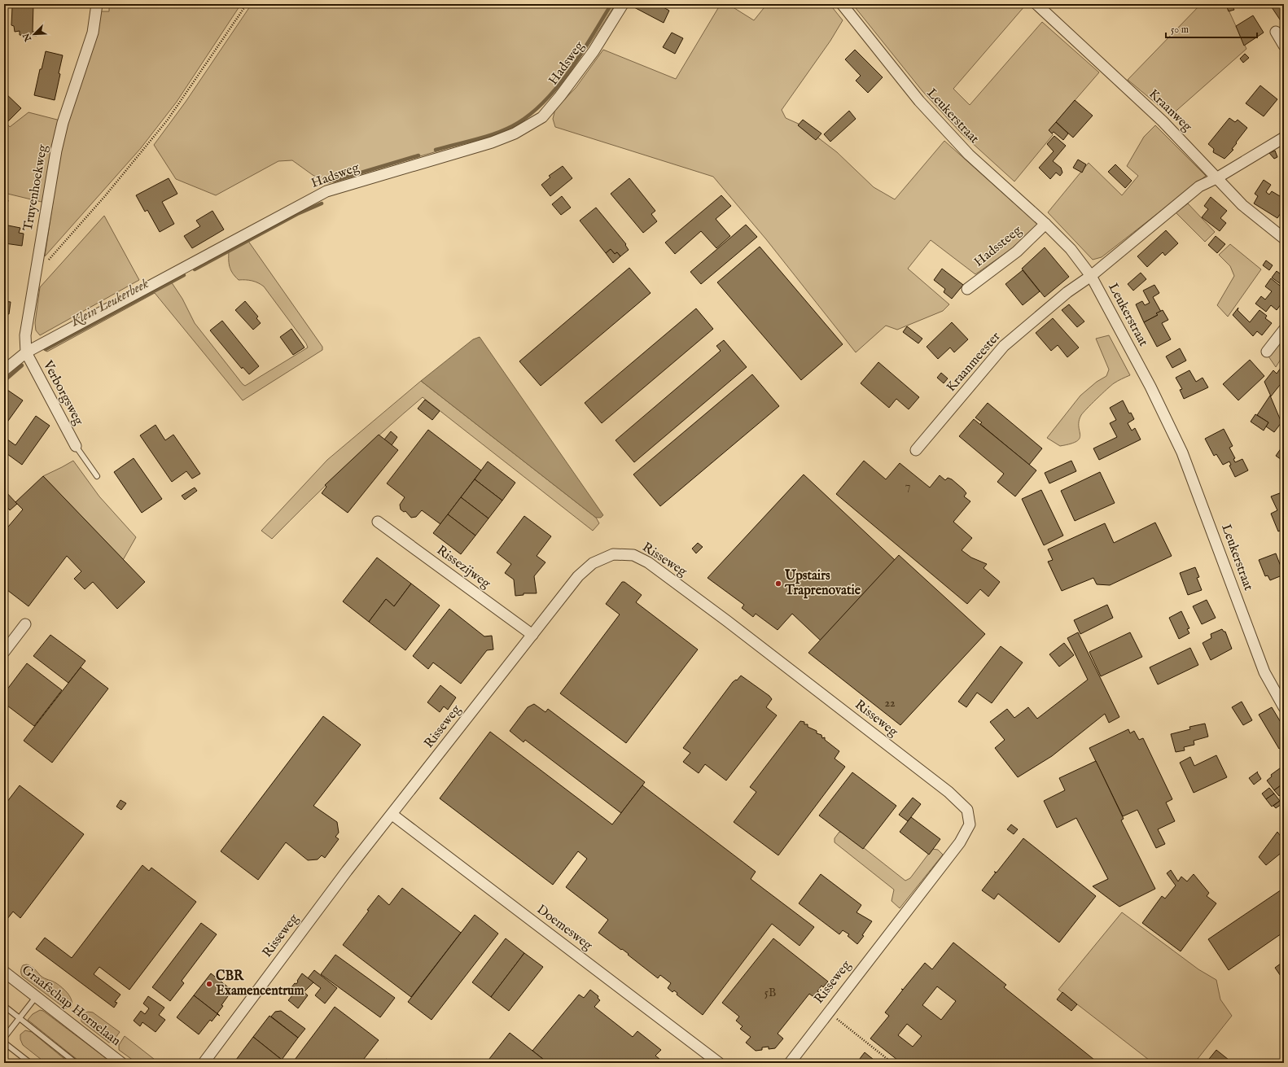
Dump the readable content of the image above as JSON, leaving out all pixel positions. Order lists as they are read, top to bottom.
{
  "streets": {
    "street": [
      "Hadsweg",
      "Kraanweg",
      "Leukerstraat",
      "Truyenhoekweg",
      "Hadssteeg",
      "Kraanmeester",
      "Verborgsweg",
      "Risseweg",
      "Rissezijweg",
      "Doemesweg",
      "Graafschap Hornelaan"
    ]
  },
  "crossings": [
    ["Hadsweg", "Truyenhoekweg"],
    ["Hadsweg", "Verborgsweg"],
    ["Kraanweg", "Kraanmeester"],
    ["Leukerstraat", "Hadssteeg"],
    ["Leukerstraat", "Kraanmeester"],
    ["Truyenhoekweg", "Verborgsweg"],
    ["Risseweg", "Rissezijweg"],
    ["Risseweg", "Doemesweg"]
  ],
  "water": ["Klein Leukerbeek"],
  "places": ["Upstairs Traprenovatie", "CBR Examencentrum"],
  "house_numbers": ["7", "22", "5B"],
  "scale_bar": "50 m",
  "north": "bottom left"
}
